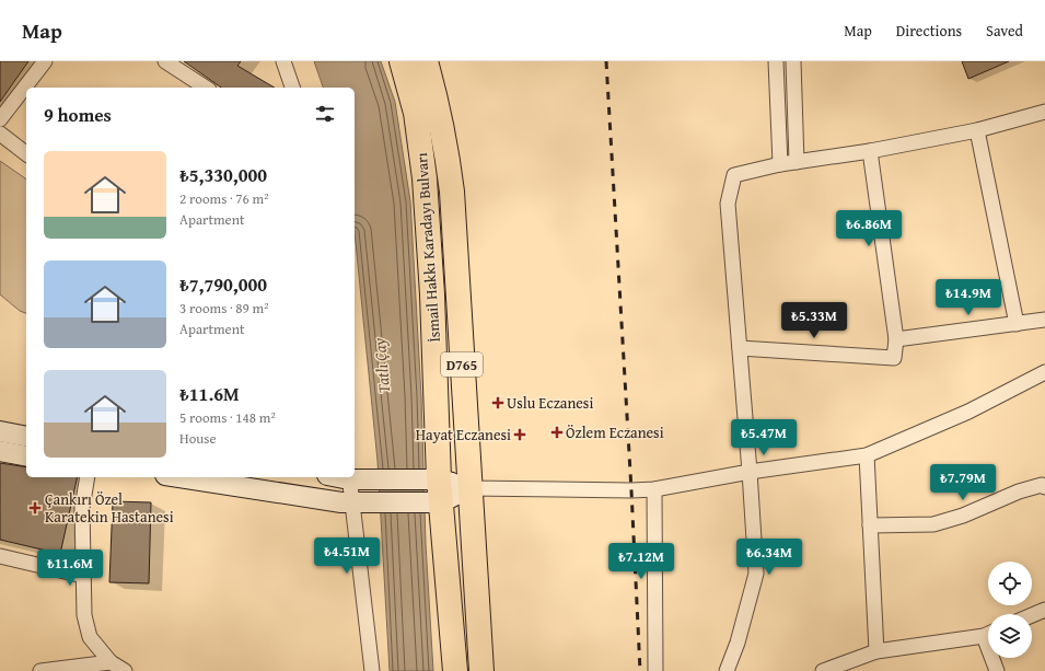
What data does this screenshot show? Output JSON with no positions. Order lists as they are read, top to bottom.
{
  "streets": {
    "highway": ["İsmail Hakkı Karadayı Bulvarı", "D765"]
  },
  "water": ["Tatlı Çay"],
  "places": {
    "health": [
      "Uslu Eczanesi",
      "Özlem Eczanesi",
      "Hayat Eczanesi",
      "Çankırı Özel Karatekin Hastanesi"
    ]
  },
  "page": {
    "header": "Map",
    "nav": ["Map", "Directions", "Saved"],
    "heading": "9 homes",
    "list": [
      {
        "name": "₺5,330,000",
        "note": "2 rooms · 76 m² · Apartment"
      },
      {
        "name": "₺7,790,000",
        "note": "3 rooms · 89 m² · Apartment"
      },
      {
        "name": "₺11.6M",
        "note": "5 rooms · 148 m² · House"
      }
    ],
    "price": [
      "₺6.86M",
      "₺14.9M",
      "₺5.33M",
      "₺5.47M",
      "₺7.79M",
      "₺4.51M",
      "₺6.34M",
      "₺7.12M",
      "₺11.6M"
    ]
  }
}
